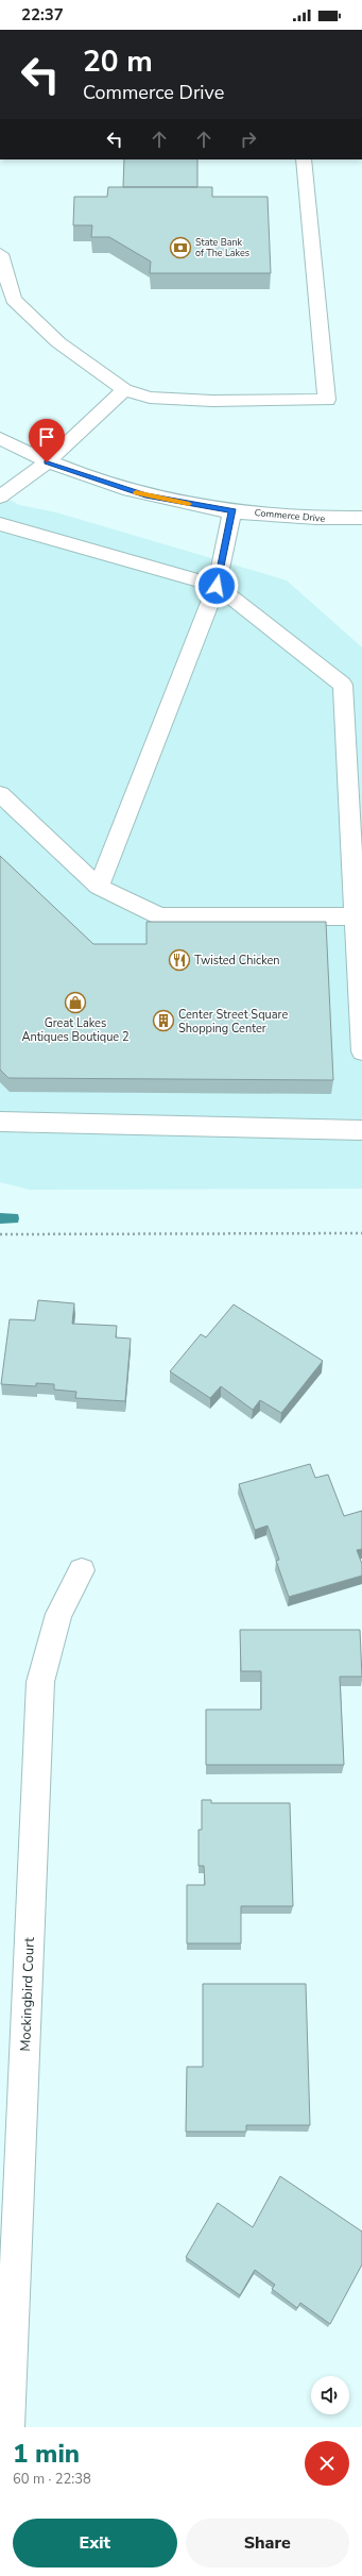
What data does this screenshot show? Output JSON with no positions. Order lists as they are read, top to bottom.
{
  "streets": {
    "street": ["Commerce Drive", "Mockingbird Court"]
  },
  "places": {
    "bank": ["State Bank of The Lakes"],
    "restaurant": ["Twisted Chicken"],
    "shop": ["Great Lakes Antiques Boutique 2"],
    "building": ["Center Street Square Shopping Center"]
  },
  "page": {
    "status": "22:37",
    "turn": ["20 m", "Commerce Drive"],
    "heading": ["1 min", "60 m · 22:38"],
    "buttons": ["Exit", "Share"]
  }
}
